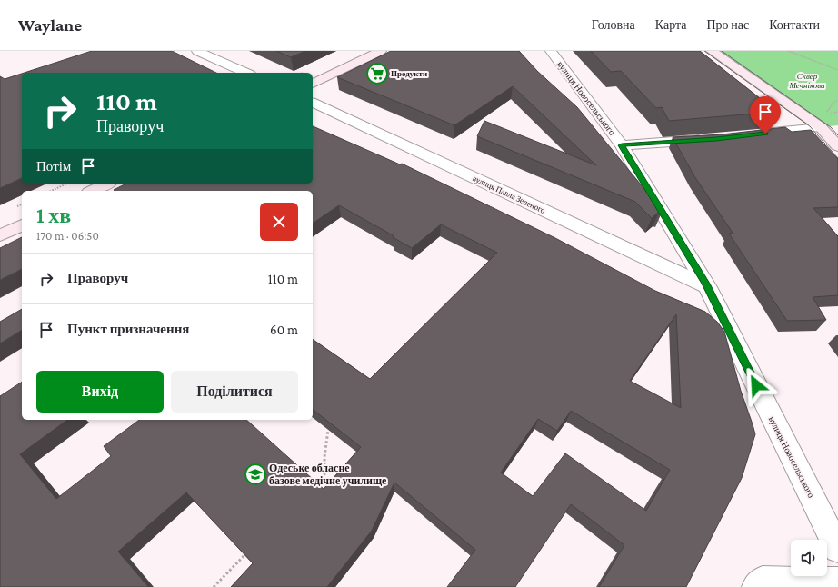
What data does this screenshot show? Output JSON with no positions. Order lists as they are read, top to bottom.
{
  "streets": {
    "street": ["вулиця Новосельського", "вулиця Павла Зеленого"]
  },
  "crossings": [
    ["вулиця Новосельського", "вулиця Павла Зеленого"]
  ],
  "parks": ["Сквер Мечнікова"],
  "places": {
    "supermarket": ["Продукти"],
    "school or university": ["Одеське обласне базове медічне училище"]
  },
  "page": {
    "header": "Waylane",
    "nav": [
      "Головна",
      "Карта",
      "Про нас",
      "Контакти"
    ],
    "turn": ["110 m", "Праворуч"],
    "then": "Потім",
    "heading": ["1 хв", "170 m · 06:50"],
    "list": [
      {
        "name": "Праворуч",
        "value": "110 m"
      },
      {
        "name": "Пункт призначення",
        "value": "60 m"
      }
    ],
    "buttons": ["Вихід", "Поділитися"]
  }
}
